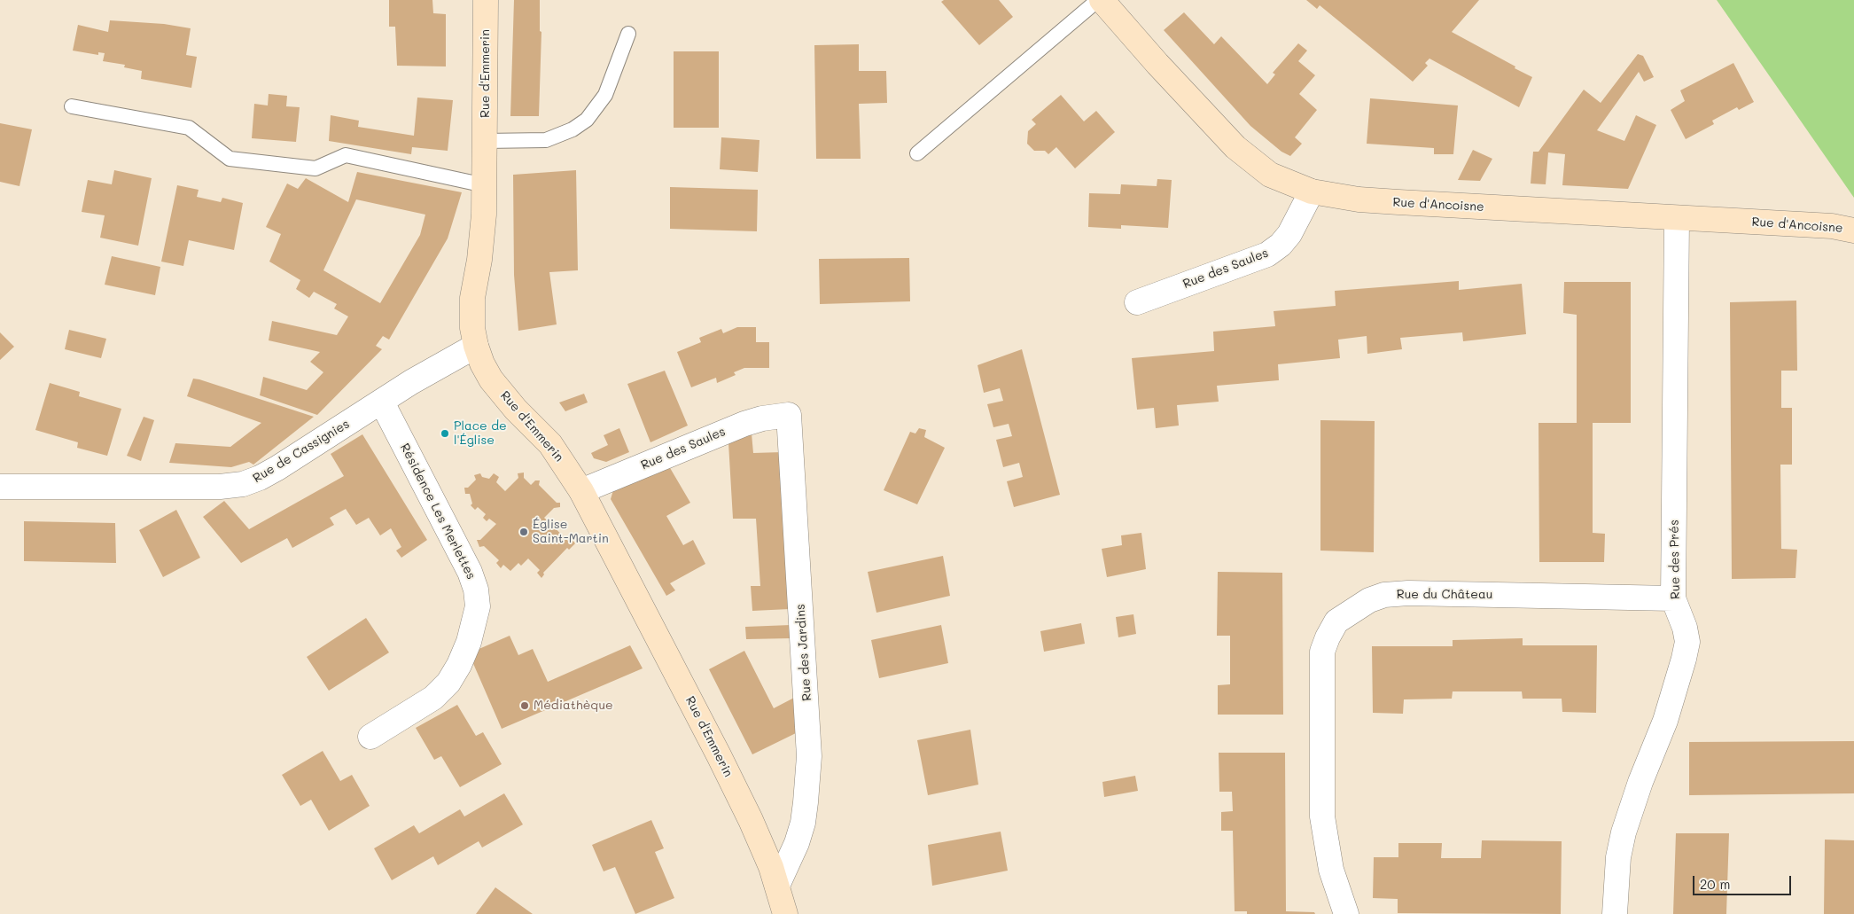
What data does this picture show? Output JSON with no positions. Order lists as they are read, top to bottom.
{
  "streets": {
    "main road": ["Rue d'Emmerin", "Rue d'Ancoisne"],
    "street": [
      "Rue des Saules",
      "Rue de Cassignies",
      "Résidence Les Merlettes",
      "Rue des Prés",
      "Rue du Château",
      "Rue des Jardins"
    ]
  },
  "crossings": [
    ["Rue d'Emmerin", "Rue des Saules"],
    ["Rue d'Emmerin", "Rue de Cassignies"],
    ["Rue d'Emmerin", "Rue des Jardins"],
    ["Rue d'Ancoisne", "Rue des Saules"],
    ["Rue d'Ancoisne", "Rue des Prés"],
    ["Rue des Saules", "Rue des Jardins"],
    ["Rue de Cassignies", "Résidence Les Merlettes"],
    ["Rue des Prés", "Rue du Château"]
  ],
  "places": ["Place de l'Église", "Église Saint-Martin", "Médiathèque"],
  "scale_bar": "20 m"
}
